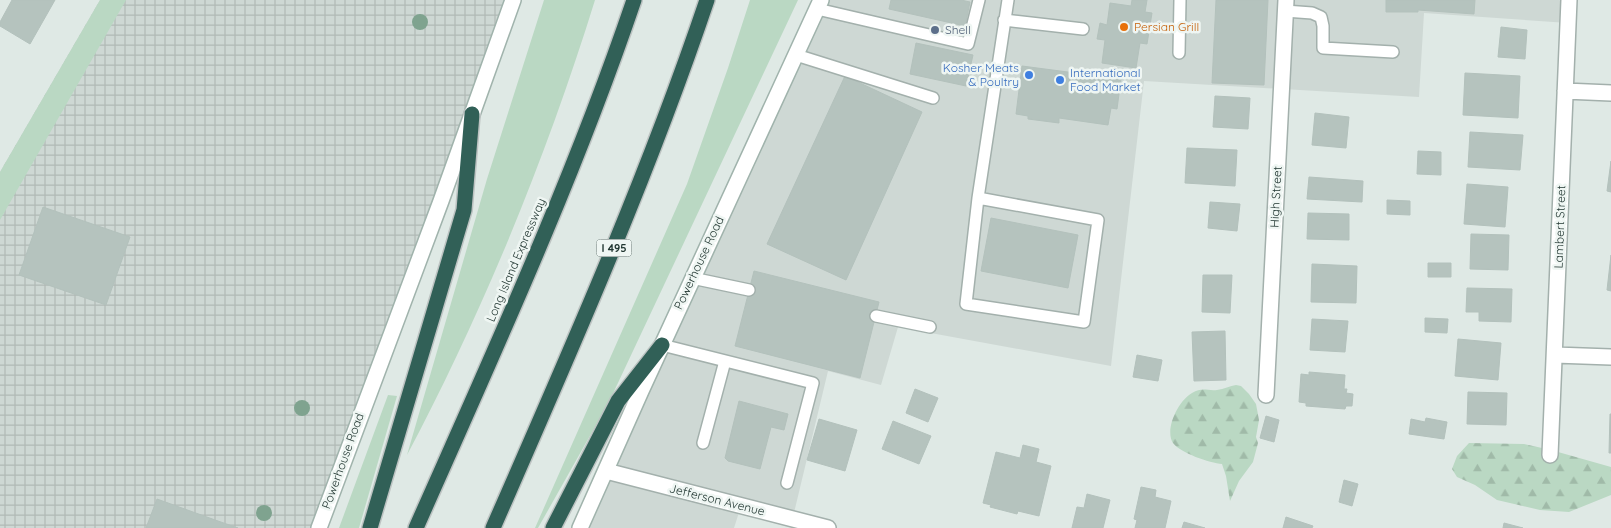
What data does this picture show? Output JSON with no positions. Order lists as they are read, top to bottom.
{
  "streets": {
    "highway": ["I 495", "Long Island Expressway"],
    "street": [
      "High Street",
      "Lambert Street",
      "Powerhouse Road",
      "Jefferson Avenue"
    ]
  },
  "crossings": [
    ["Powerhouse Road", "Jefferson Avenue"]
  ],
  "places": [
    "Persian Grill",
    "Shell",
    "Kosher Meats & Poultry",
    "International Food Market"
  ]
}
